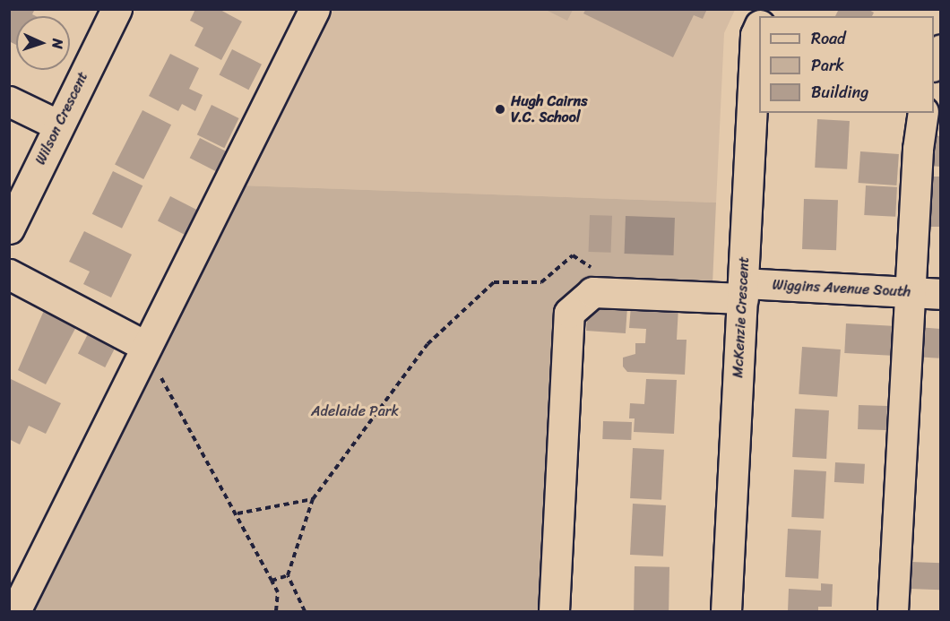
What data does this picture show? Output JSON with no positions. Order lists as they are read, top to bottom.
{
  "streets": {
    "street": ["Wilson Crescent", "Wiggins Avenue South", "McKenzie Crescent"]
  },
  "crossings": [
    ["Wiggins Avenue South", "McKenzie Crescent"]
  ],
  "parks": ["Adelaide Park"],
  "places": ["Hugh Cairns V.C. School"],
  "legend": ["Road", "Park", "Building"],
  "north": "right"
}
